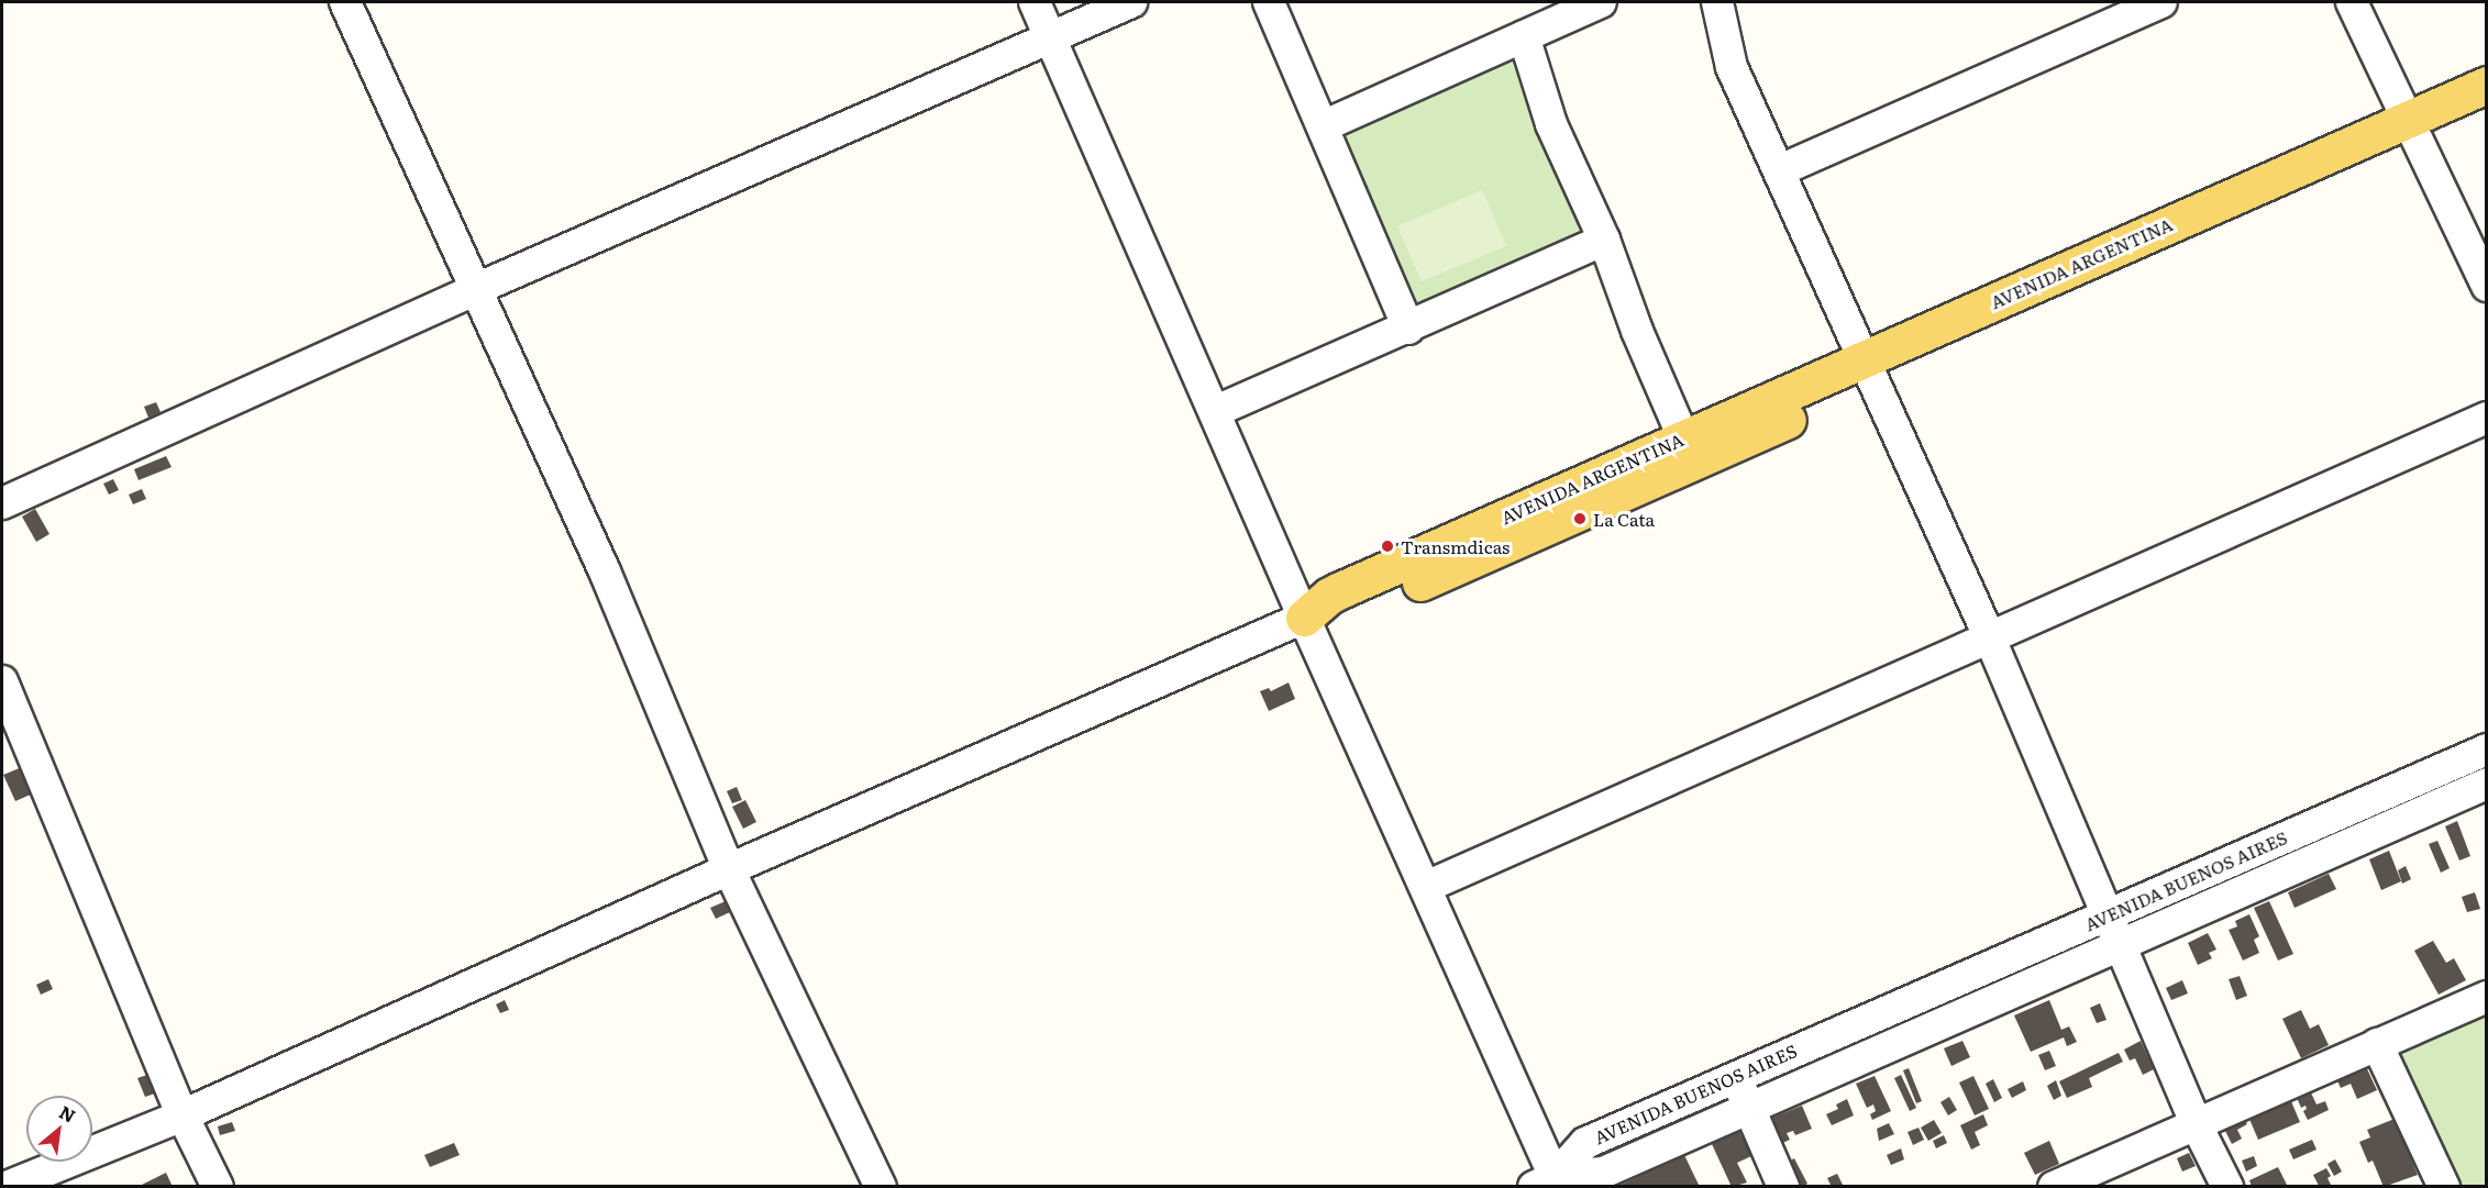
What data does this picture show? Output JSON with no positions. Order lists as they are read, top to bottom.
{
  "streets": {
    "main road": ["AVENIDA ARGENTINA"],
    "street": ["AVENIDA BUENOS AIRES"]
  },
  "places": ["La Cata", "Transmdicas"],
  "north": "top right"
}
